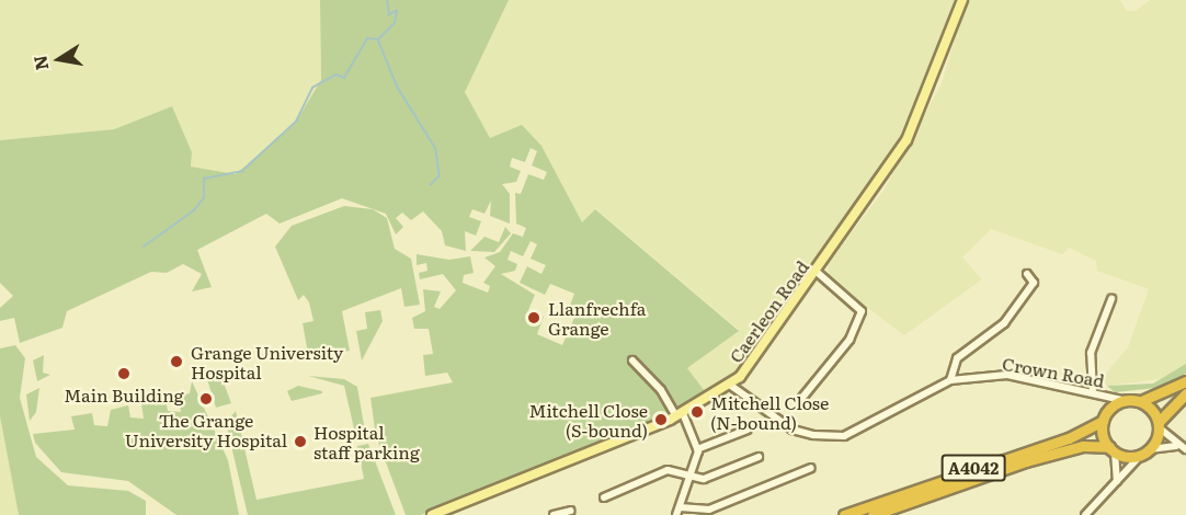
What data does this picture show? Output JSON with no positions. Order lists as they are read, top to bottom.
{
  "streets": {
    "highway": ["A4042"],
    "main road": ["Caerleon Road"],
    "street": ["Crown Road"]
  },
  "crossings": [
    ["Caerleon Road", "Crown Road"],
    ["Crown Road", "A4042"]
  ],
  "places": [
    "Llanfrechfa Grange",
    "Grange University Hospital",
    "Main Building",
    "The Grange University Hospital",
    "Mitchell Close (N-bound)",
    "Mitchell Close (S-bound)",
    "Hospital staff parking"
  ],
  "north": "left"
}
